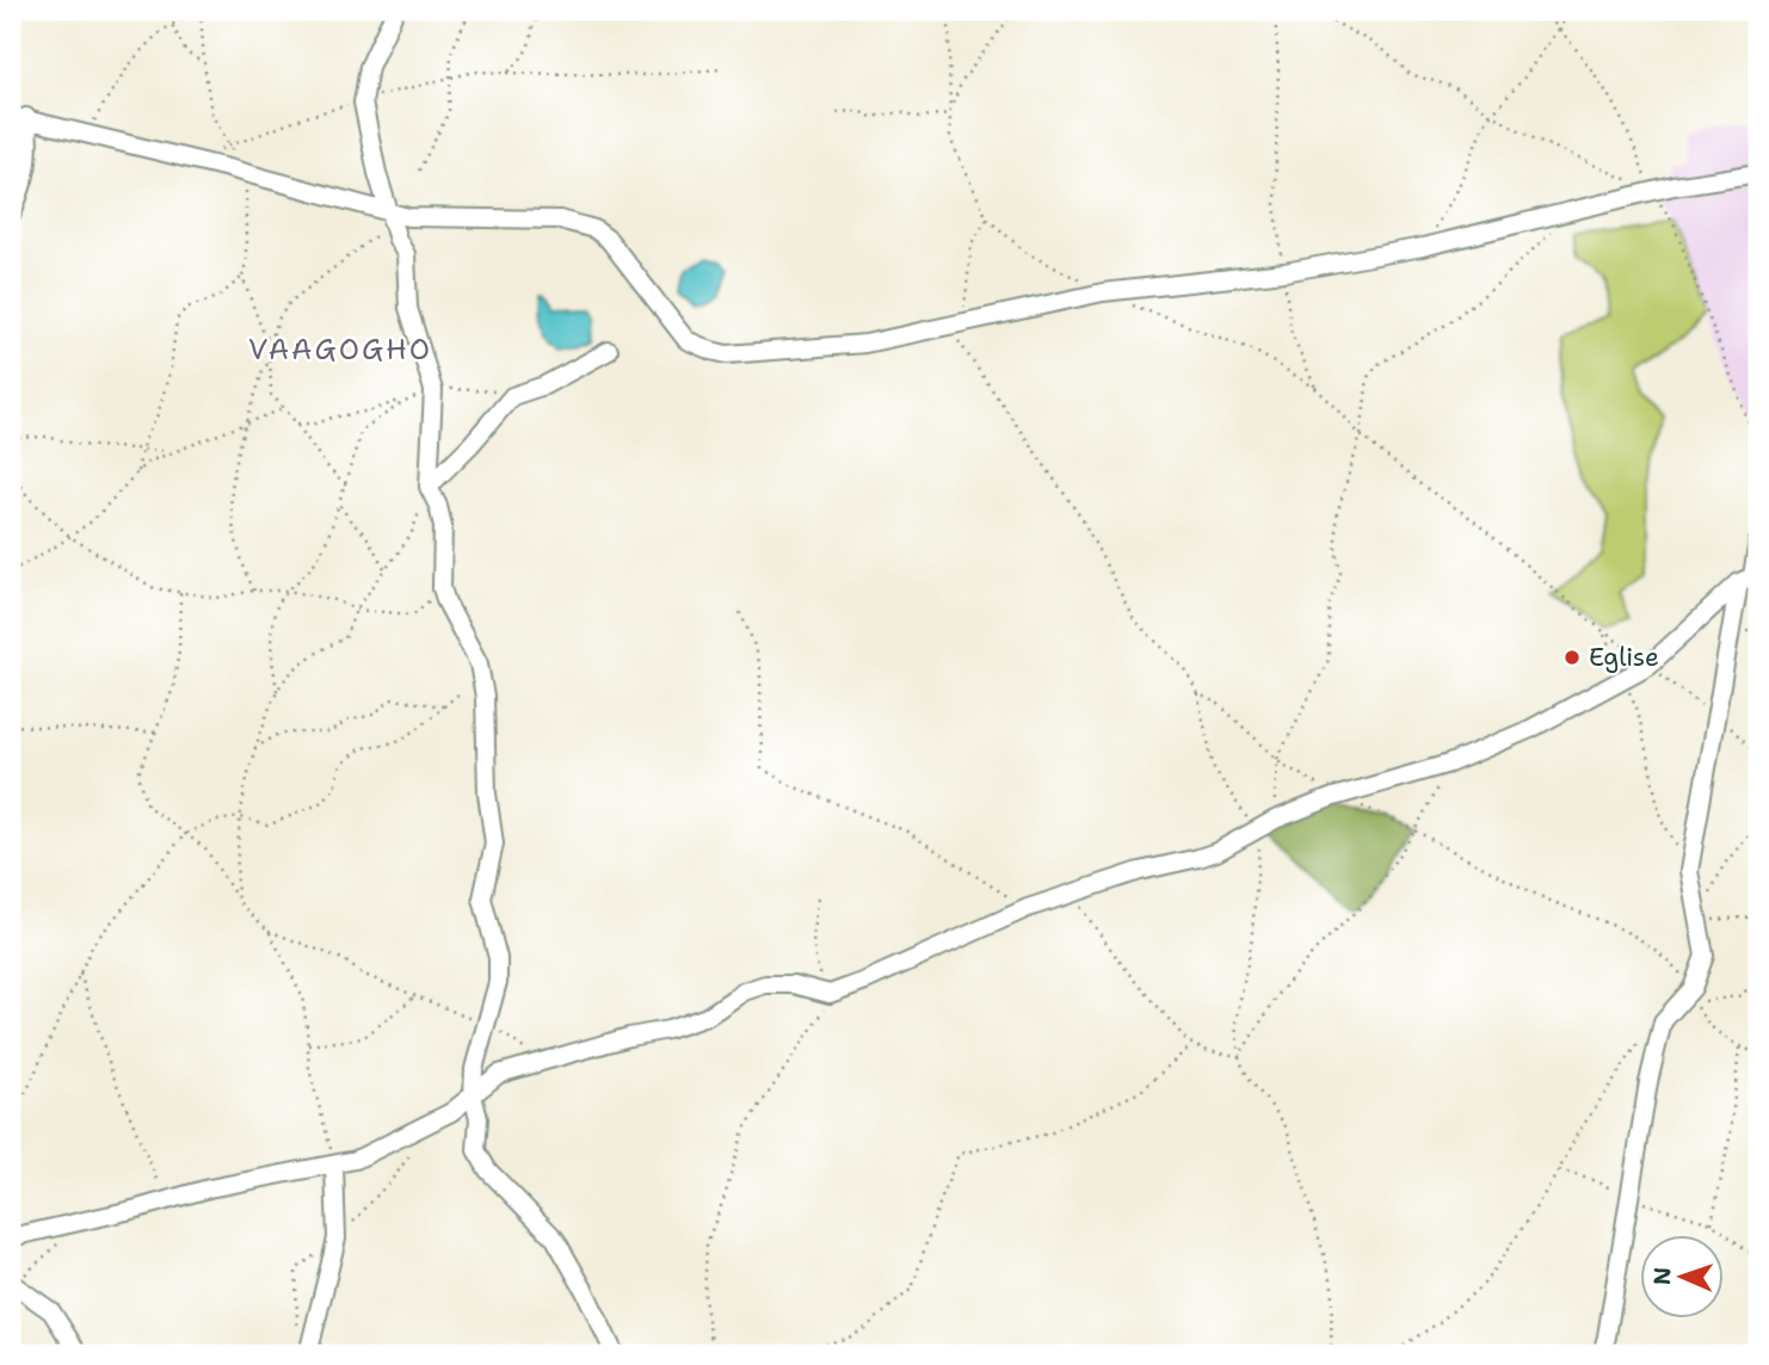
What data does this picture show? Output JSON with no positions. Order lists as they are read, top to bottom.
{
  "districts": ["VAAGOGHO"],
  "places": ["Eglise"],
  "north": "left"
}
